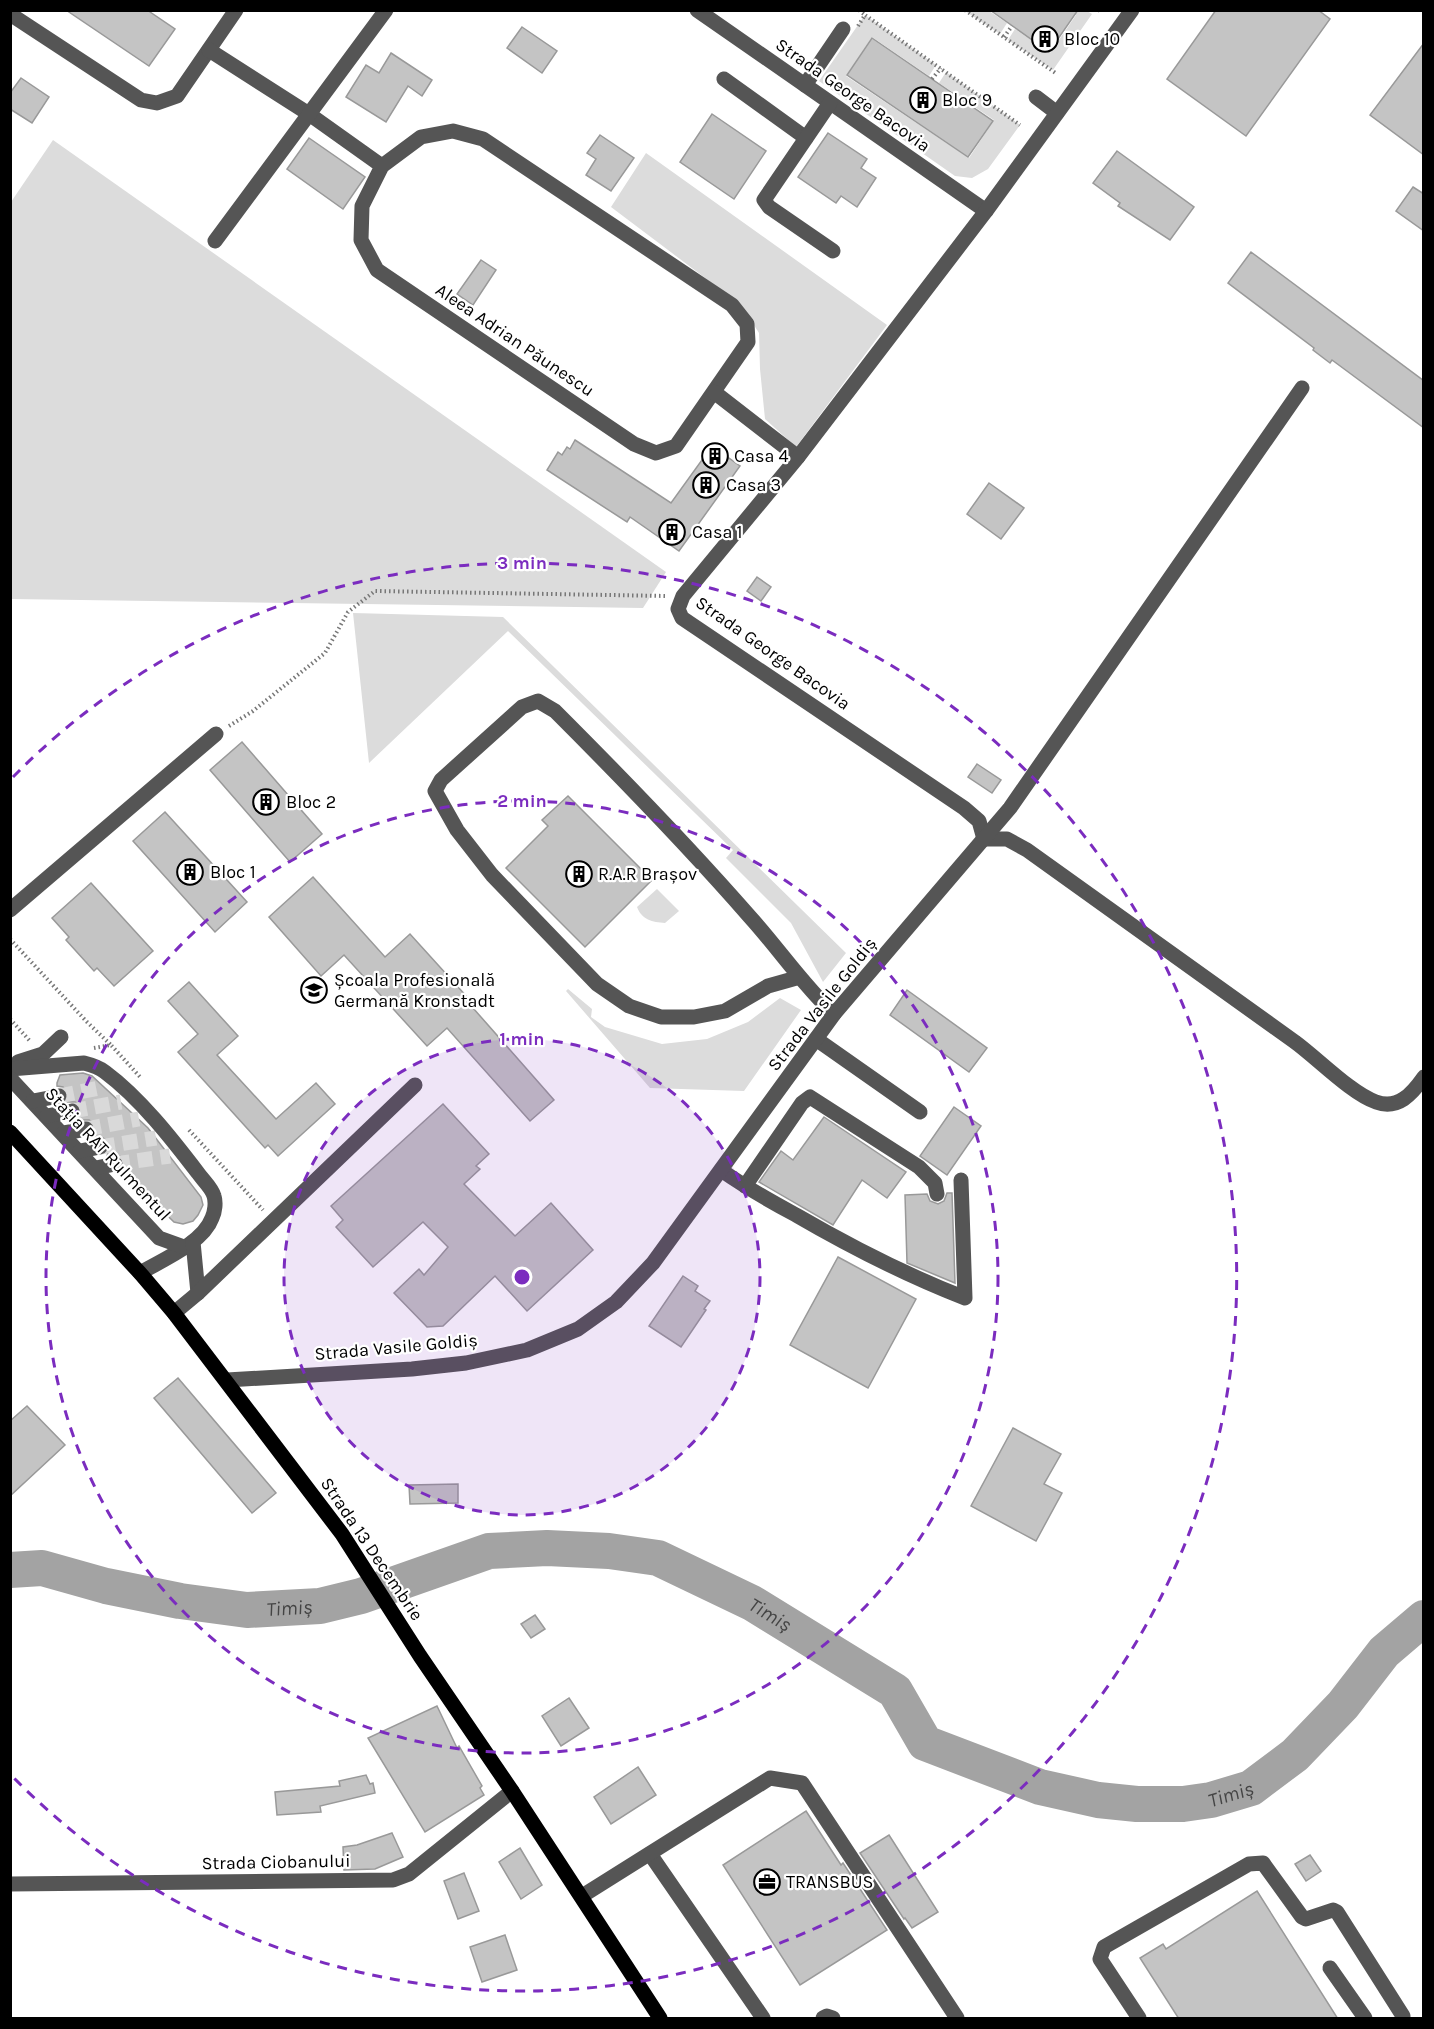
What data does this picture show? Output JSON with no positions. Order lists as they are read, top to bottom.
{
  "streets": {
    "main road": ["Strada 13 Decembrie"],
    "street": [
      "Strada George Bacovia",
      "Aleea Adrian Păunescu",
      "Strada Vasile Goldiș",
      "Stația RAT Rulmentul",
      "Strada Ciobanului"
    ]
  },
  "crossings": [
    ["Strada George Bacovia", "Strada Vasile Goldiș"],
    ["Strada Vasile Goldiș", "Strada 13 Decembrie"],
    ["Stația RAT Rulmentul", "Strada 13 Decembrie"],
    ["Strada 13 Decembrie", "Strada Ciobanului"]
  ],
  "water": ["Timiș"],
  "places": {
    "building": [
      "Bloc 10",
      "Bloc 9",
      "Casa 4",
      "Casa 3",
      "Casa 1",
      "Bloc 2",
      "Bloc 1",
      "R.A.R Brașov"
    ],
    "school or university": ["Școala Profesională Germană Kronstadt"],
    "office": ["TRANSBUS"]
  },
  "rings": ["3 min", "2 min", "1 min"]
}
